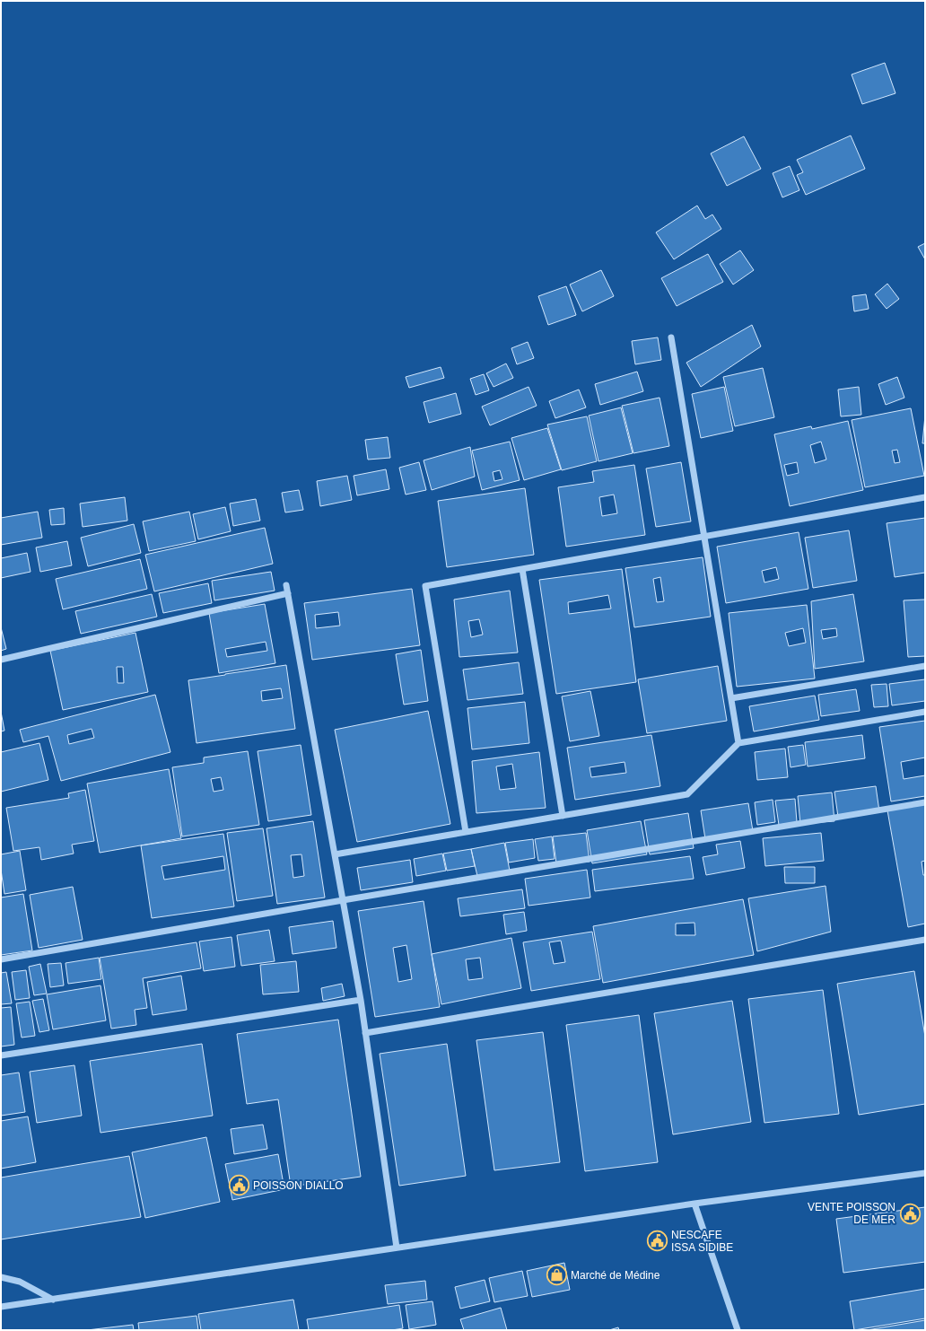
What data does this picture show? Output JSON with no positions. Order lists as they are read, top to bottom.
{
  "places": {
    "public building": ["POISSON DIALLO", "VENTE POISSON DE MER", "NESCAFE ISSA SIDIBE"],
    "shop": ["Marché de Médine"]
  }
}
